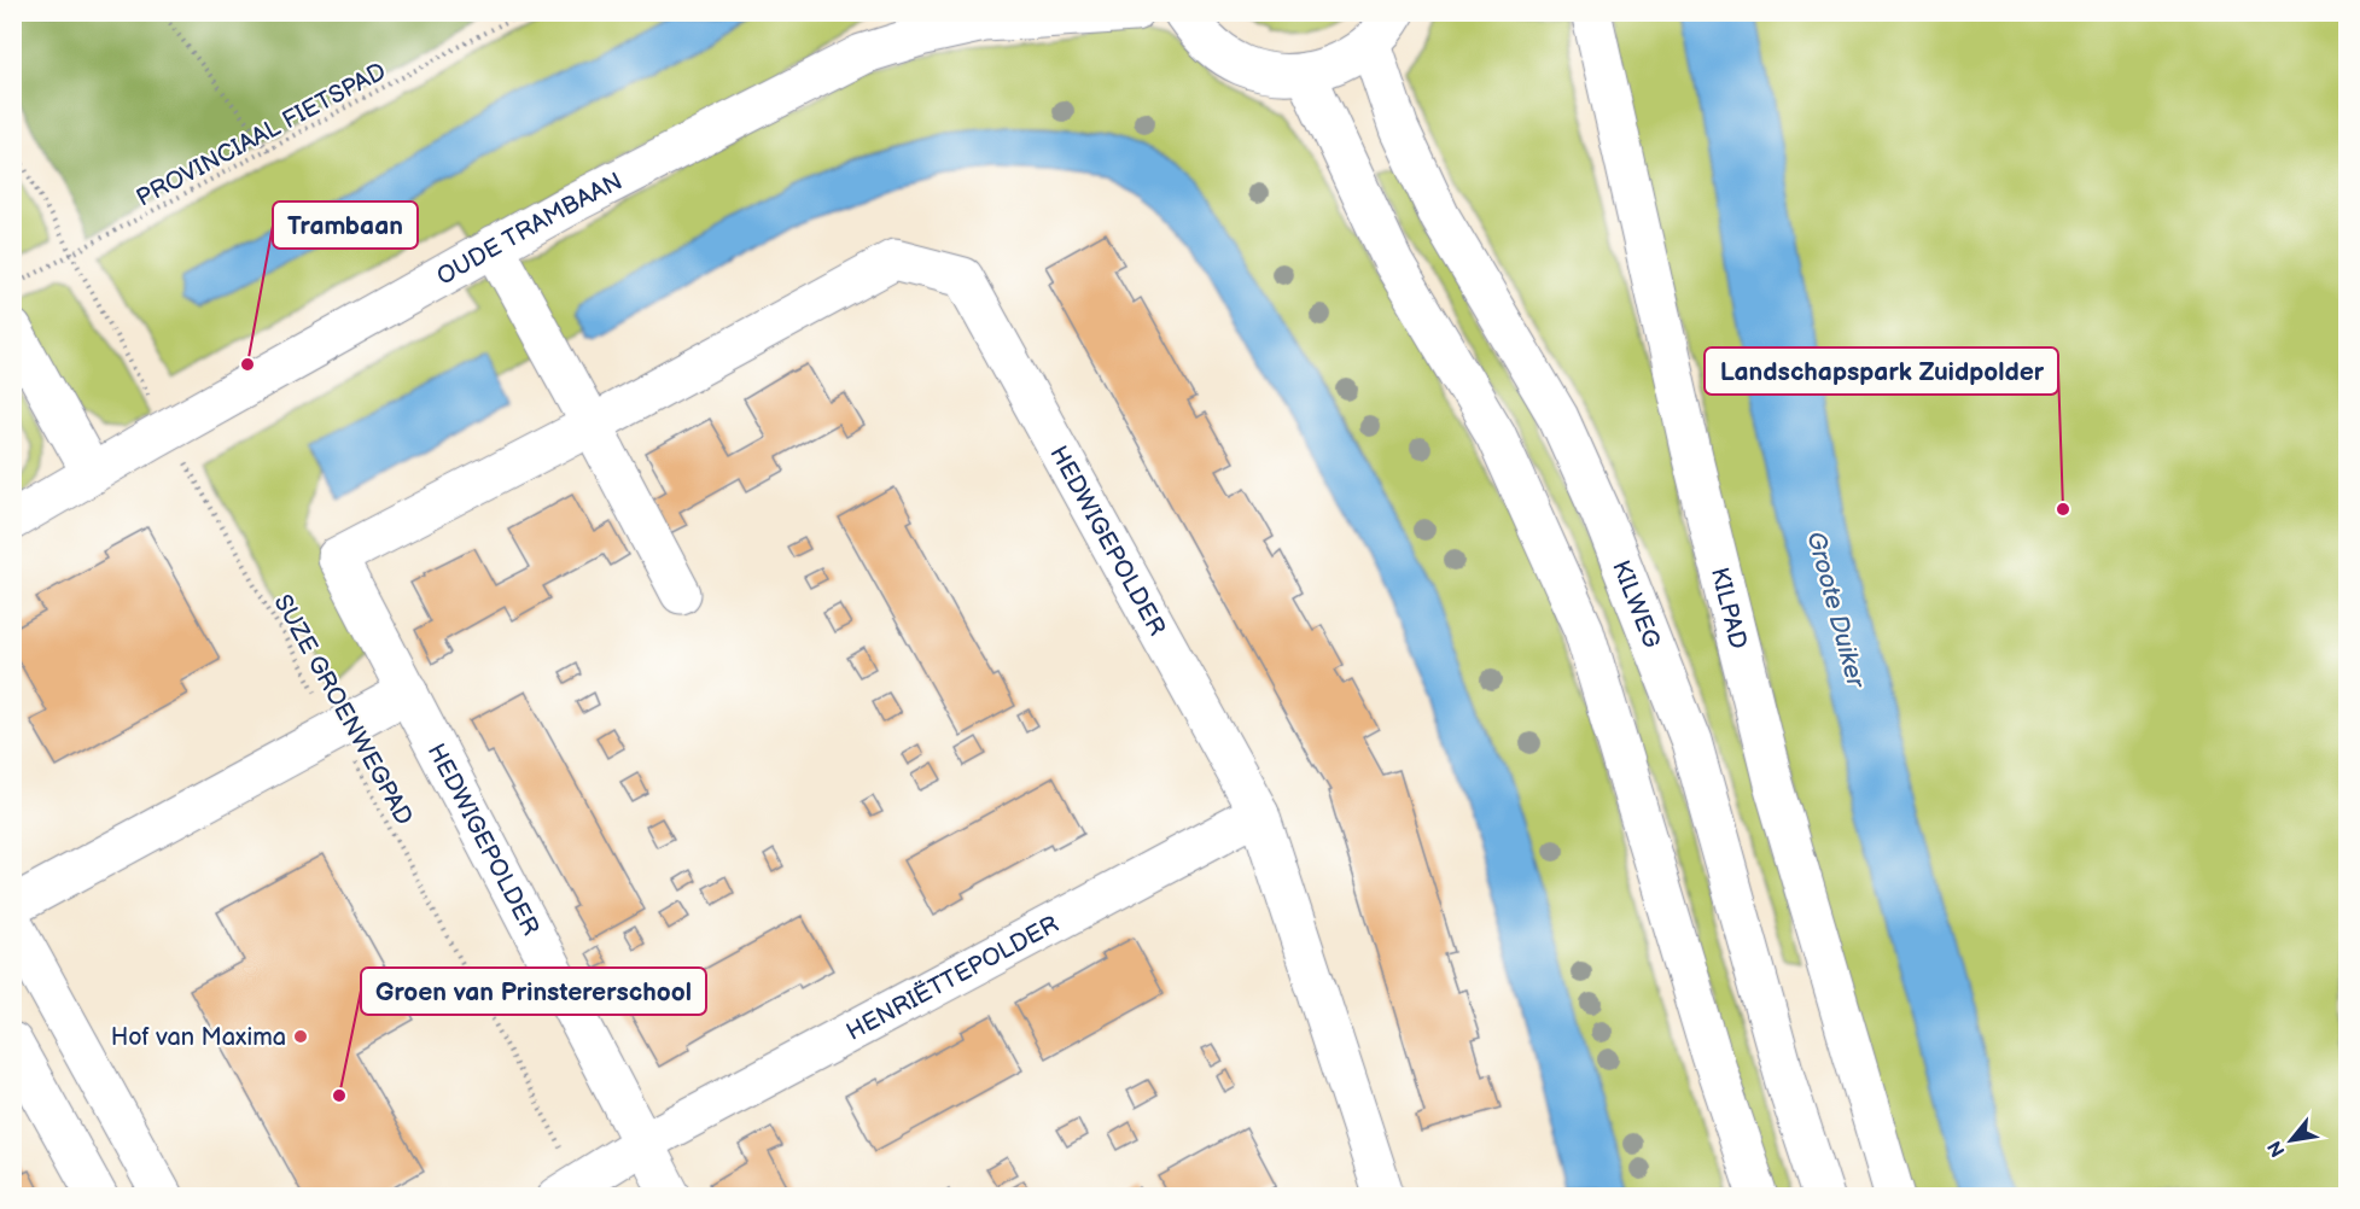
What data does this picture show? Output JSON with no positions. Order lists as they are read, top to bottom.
{
  "streets": {
    "street": [
      "OUDE TRAMBAAN",
      "HEDWIGEPOLDER",
      "KILWEG",
      "KILPAD",
      "HENRIËTTEPOLDER"
    ],
    "path": ["PROVINCIAAL FIETSPAD", "SUZE GROENWEGPAD"]
  },
  "crossings": [
    ["PROVINCIAAL FIETSPAD", "SUZE GROENWEGPAD"],
    ["OUDE TRAMBAAN", "SUZE GROENWEGPAD"],
    ["HEDWIGEPOLDER", "HENRIËTTEPOLDER"],
    ["SUZE GROENWEGPAD", "HENRIËTTEPOLDER"]
  ],
  "water": ["Groote Duiker"],
  "places": [
    "Trambaan",
    "Landschapspark Zuidpolder",
    "Hof van Maxima",
    "Groen van Prinstererschool"
  ],
  "north": "bottom left"
}
